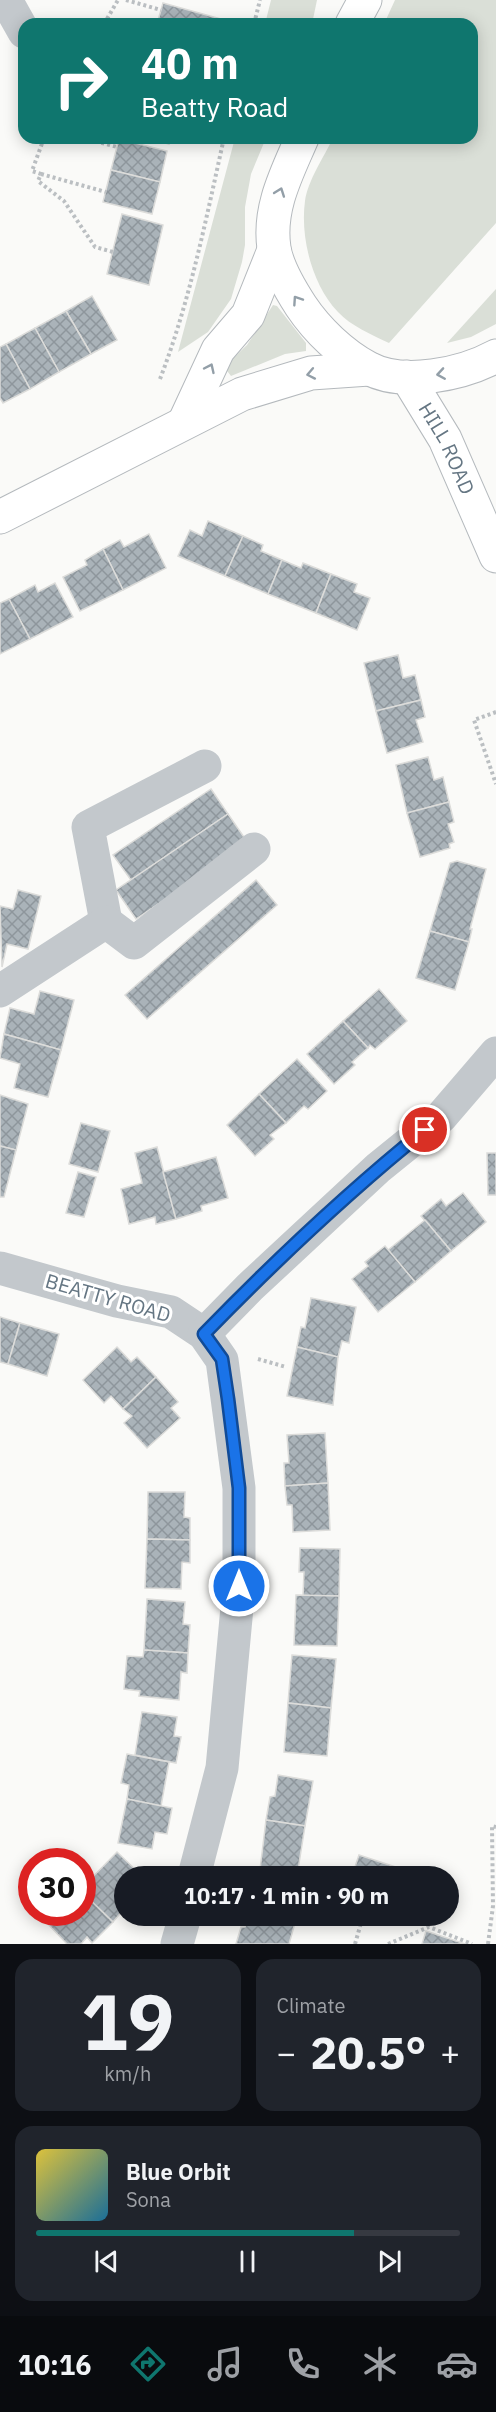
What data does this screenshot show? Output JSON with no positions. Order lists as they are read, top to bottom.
{
  "streets": {
    "main road": ["HILL ROAD"],
    "street": ["BEATTY ROAD"]
  },
  "page": {
    "turn": ["40 m", "Beatty Road"],
    "limit": "30",
    "trip": "10:17 · 1 min · 90 m",
    "tile": [
      ["19", "km/h"],
      "Climate"
    ],
    "heat": ["−", "20.5°", "+"],
    "song": ["Blue Orbit", "Sona"],
    "tabs": "10:16"
  }
}
